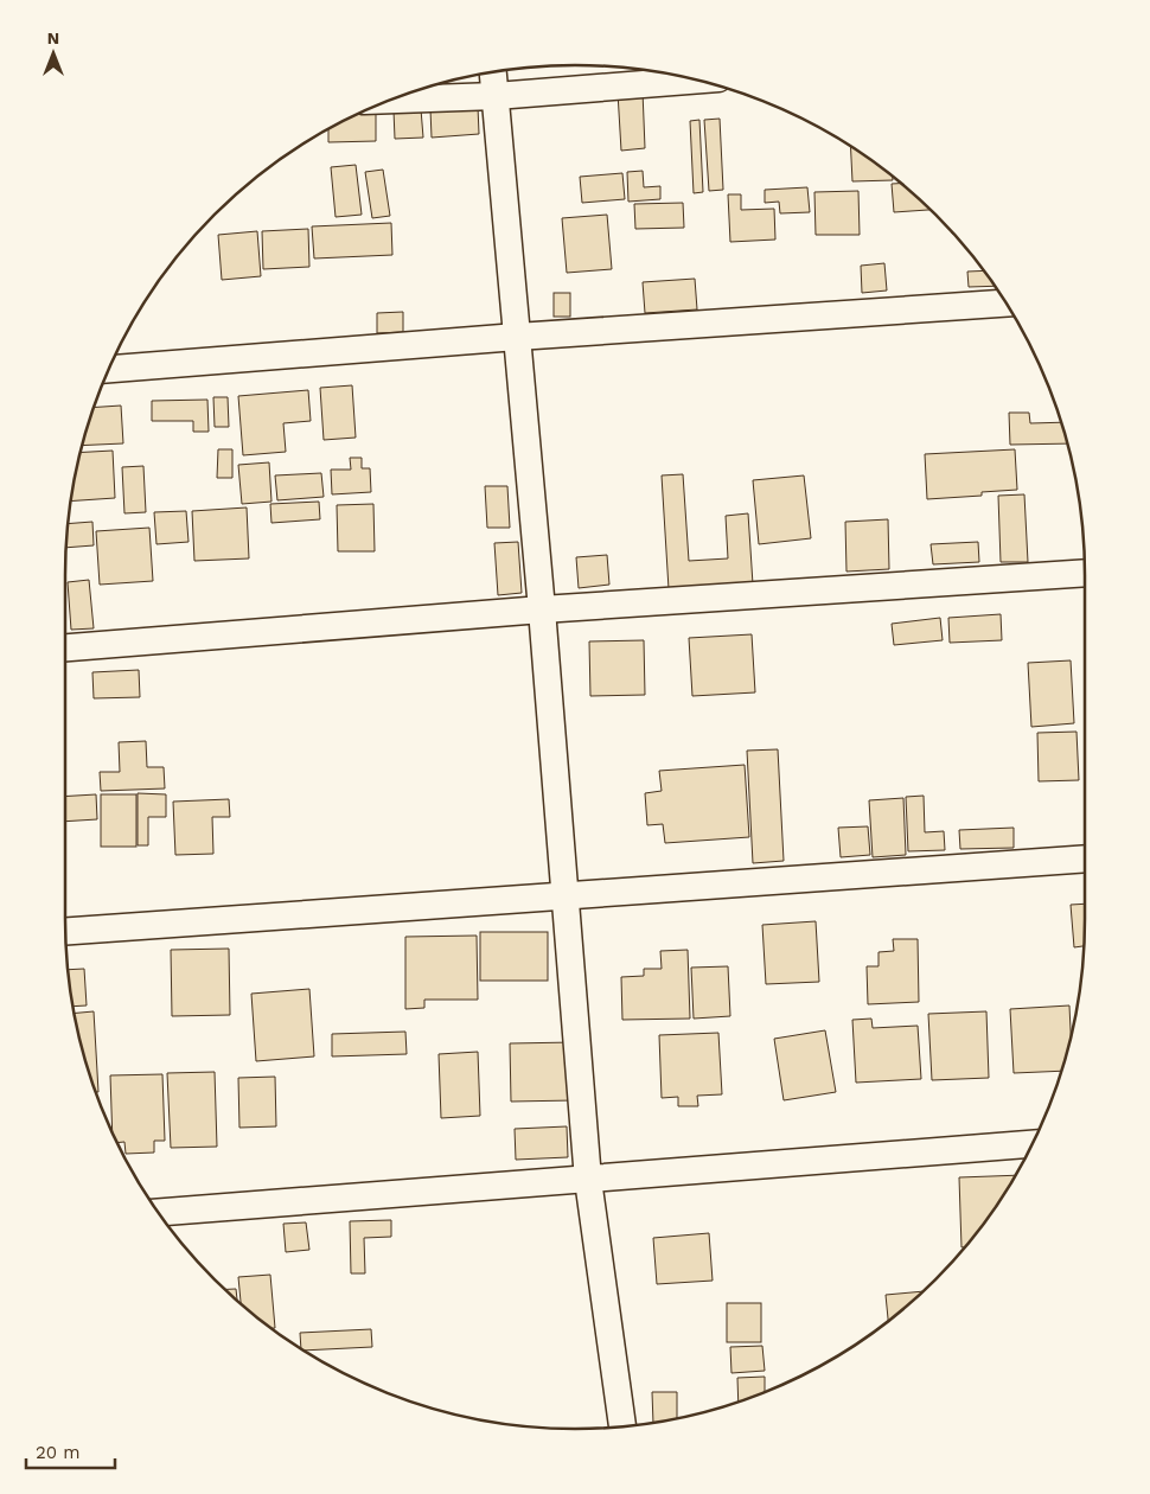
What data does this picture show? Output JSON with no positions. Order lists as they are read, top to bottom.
{
  "scale_bar": "20 m",
  "north": "top"
}
